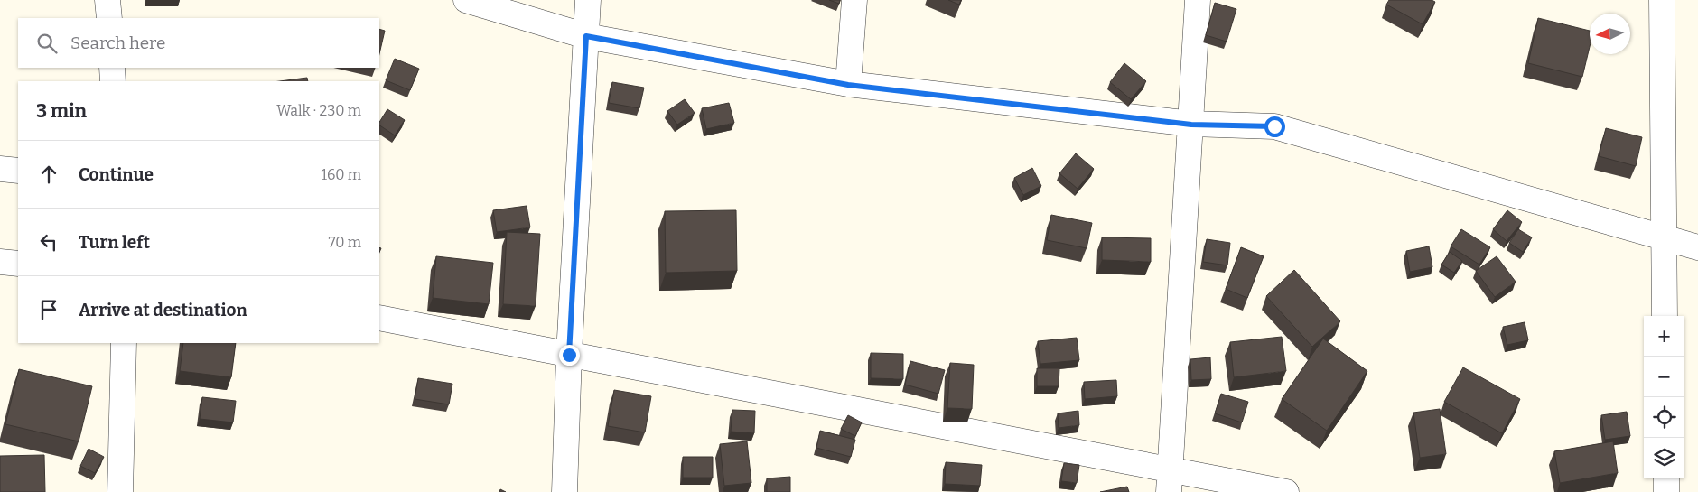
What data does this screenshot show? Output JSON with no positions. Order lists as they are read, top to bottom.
{
  "north": "left",
  "page": {
    "search": "Search here",
    "heading": ["3 min", "Walk · 230 m"],
    "list": [
      ["Continue", "160 m"],
      ["Turn left", "70 m"],
      "Arrive at destination"
    ],
    "map_buttons": ["+", "−"]
  }
}
